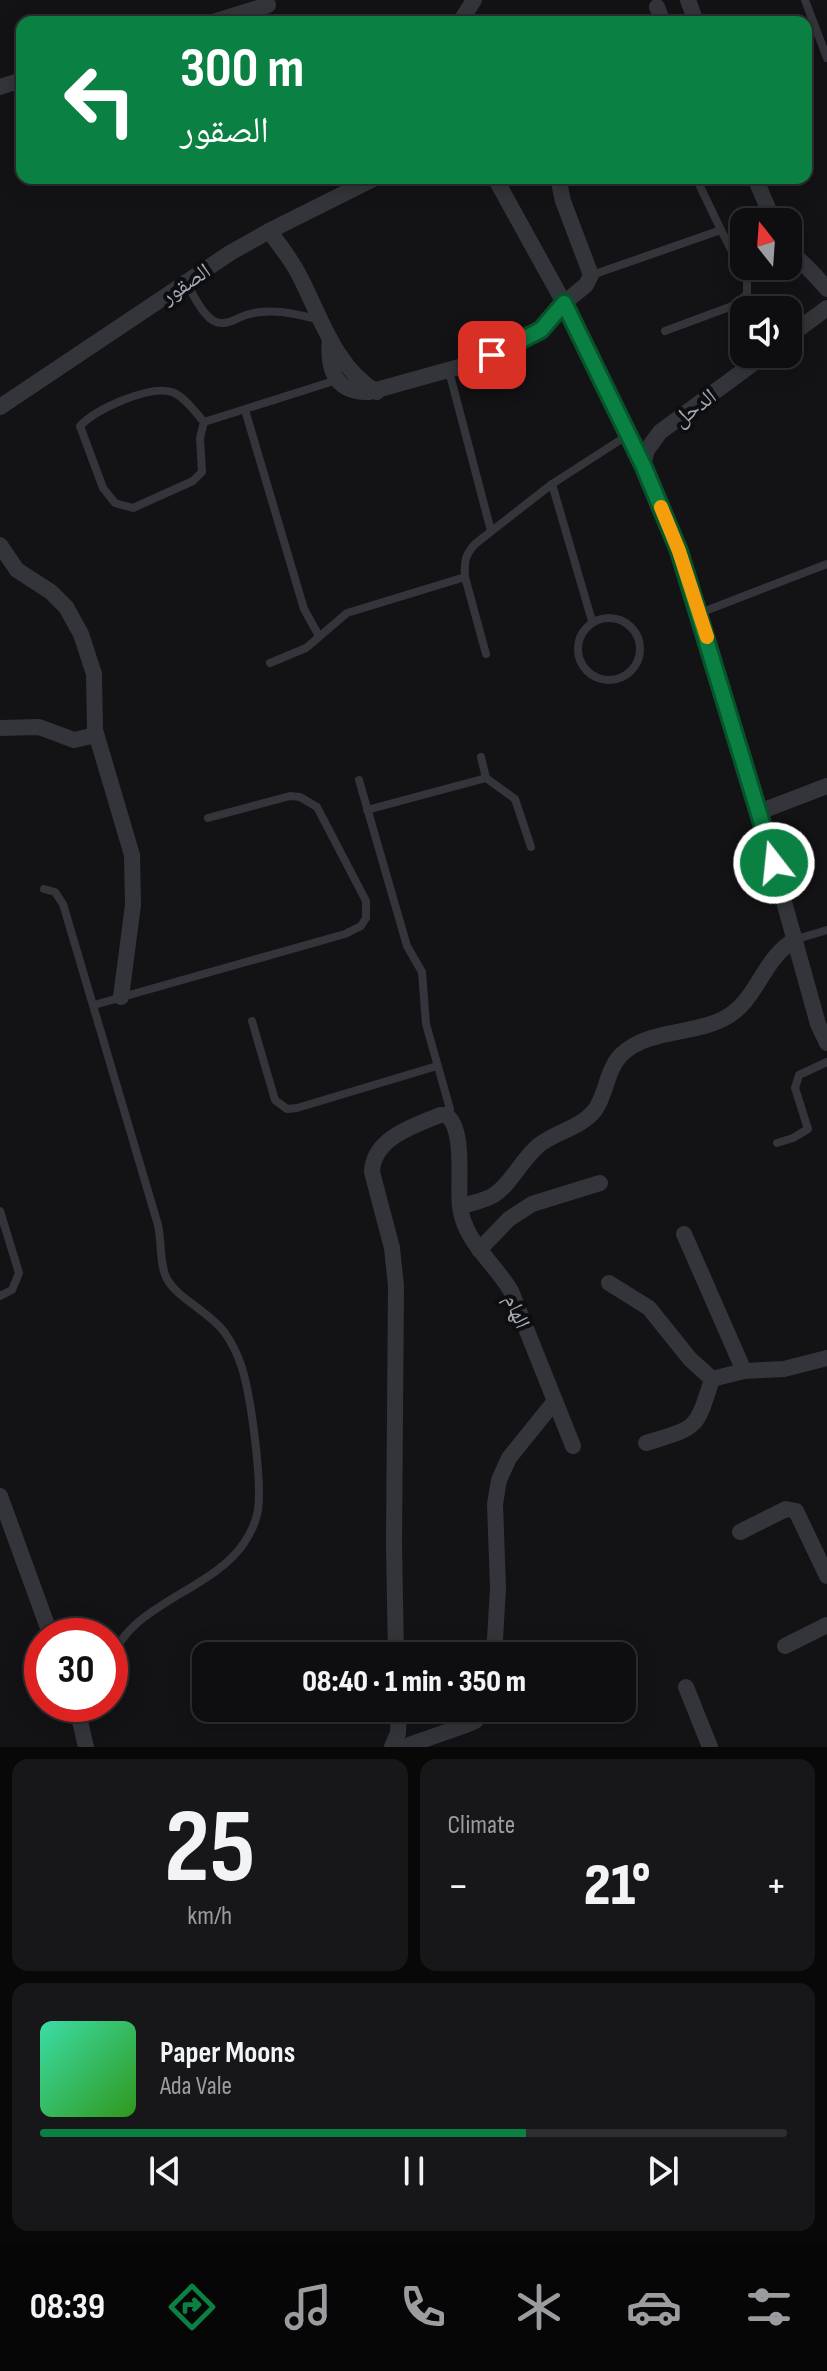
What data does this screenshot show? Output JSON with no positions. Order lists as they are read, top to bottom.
{
  "streets": {
    "street": ["الصقور", "الدحل", "الهام"]
  },
  "north": "top",
  "page": {
    "turn": ["300 m", "الصقور"],
    "limit": "30",
    "trip": "08:40 · 1 min · 350 m",
    "tile": [
      ["25", "km/h"],
      "Climate"
    ],
    "heat": ["−", "21°", "+"],
    "song": ["Paper Moons", "Ada Vale"],
    "tabs": "08:39"
  }
}
